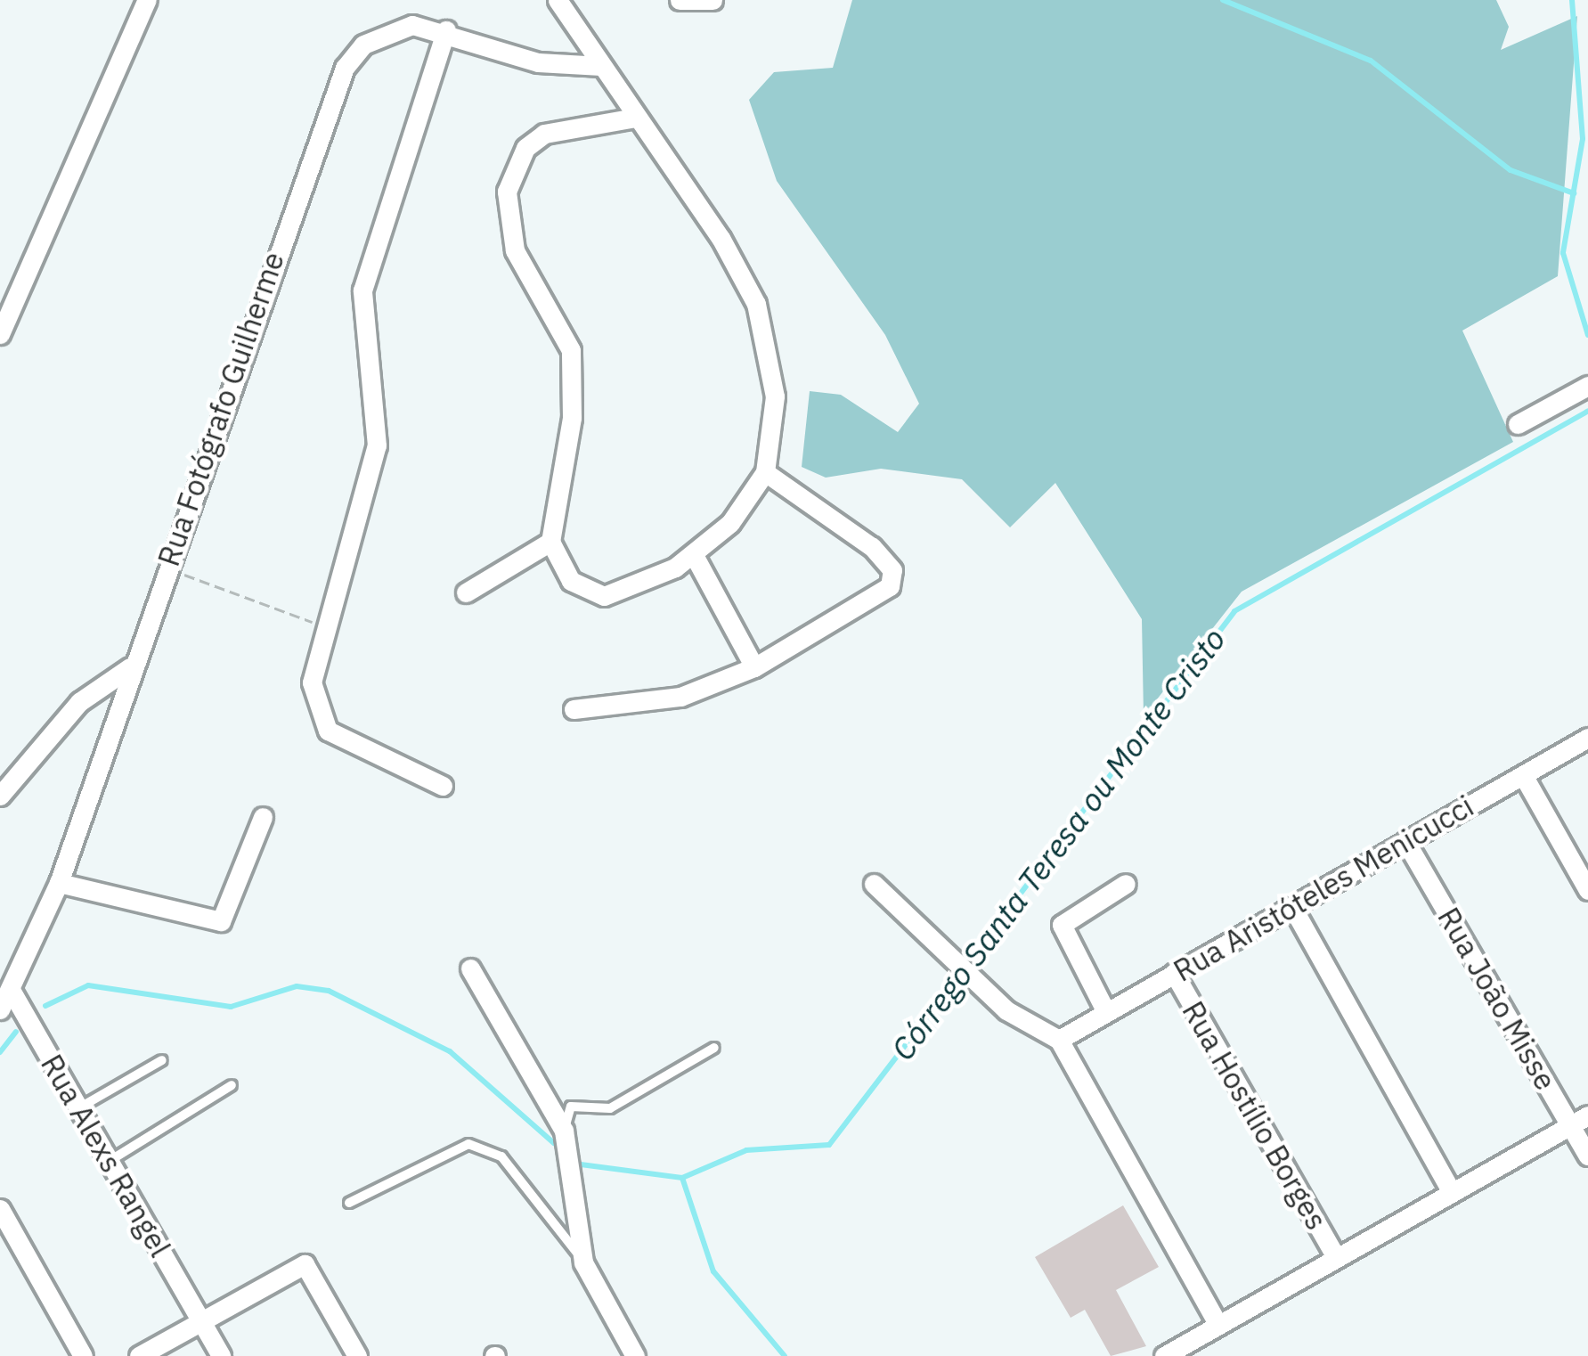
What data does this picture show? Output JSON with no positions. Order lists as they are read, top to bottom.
{
  "streets": {
    "street": [
      "Rua Fotógrafo Guilherme",
      "Rua Aristóteles Menicucci",
      "Rua João Misse",
      "Rua Hostílio Borges",
      "Rua Alexs Rangel"
    ]
  },
  "crossings": [
    ["Rua Fotógrafo Guilherme", "Rua Alexs Rangel"],
    ["Rua Aristóteles Menicucci", "Rua João Misse"],
    ["Rua Aristóteles Menicucci", "Rua Hostílio Borges"]
  ],
  "water": ["Córrego Santa Teresa ou Monte Cristo"]
}
